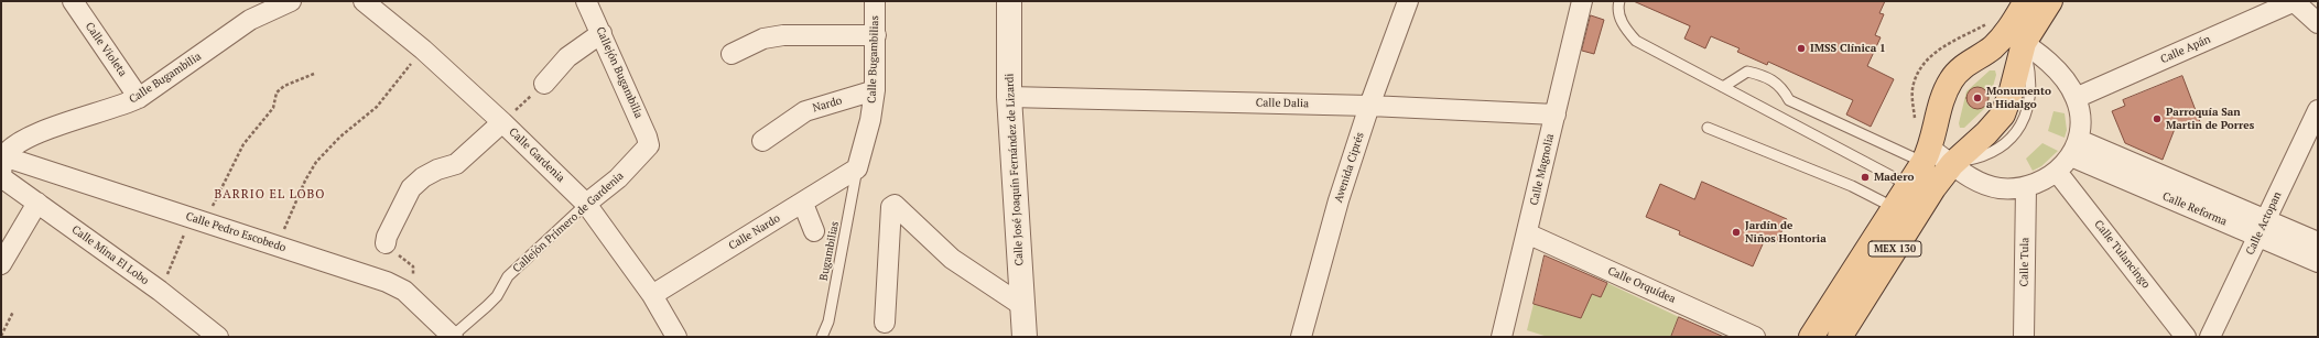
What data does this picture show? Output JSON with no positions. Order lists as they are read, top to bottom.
{
  "streets": {
    "main road": ["MEX 130"],
    "street": [
      "Calle Violeta",
      "Calle Apán",
      "Calle Bugambilias",
      "Callejón Bugambilia",
      "Calle Bugambilia",
      "Calle Dalia",
      "Nardo",
      "Calle Gardenia",
      "Avenida Ciprés",
      "Calle José Joaquín Fernández de Lizardi",
      "Calle Magnolia",
      "Calle Reforma",
      "Callejón Primero de Gardenia",
      "Calle Actopan",
      "Calle Pedro Escobedo",
      "Calle Nardo",
      "Calle Tulancingo",
      "Calle Mina El Lobo",
      "Calle Tula",
      "Calle Orquídea"
    ],
    "lane": ["Bugambilias"]
  },
  "crossings": [
    ["Calle Violeta", "Calle Bugambilia"],
    ["Calle Bugambilias", "Nardo"],
    ["Calle Bugambilias", "Calle Nardo"],
    ["Calle Bugambilias", "Bugambilias"],
    ["Callejón Bugambilia", "Callejón Primero de Gardenia"],
    ["Calle Bugambilia", "Calle Pedro Escobedo"],
    ["Calle Bugambilia", "Calle Mina El Lobo"],
    ["Calle Dalia", "Avenida Ciprés"],
    ["Calle Dalia", "Calle José Joaquín Fernández de Lizardi"],
    ["Calle Dalia", "Calle Magnolia"],
    ["Calle Gardenia", "Callejón Primero de Gardenia"],
    ["Calle Gardenia", "Calle Nardo"],
    ["Calle Magnolia", "Calle Orquídea"],
    ["Calle Reforma", "Calle Actopan"],
    ["Callejón Primero de Gardenia", "Calle Pedro Escobedo"],
    ["Calle Pedro Escobedo", "Calle Mina El Lobo"],
    ["Calle Nardo", "Bugambilias"]
  ],
  "districts": ["BARRIO EL LOBO"],
  "places": [
    "IMSS Clínica 1",
    "Monumento a Hidalgo",
    "Parroquía San Martin de Porres",
    "Madero",
    "Jardín de Niños Hontoria"
  ]
}
